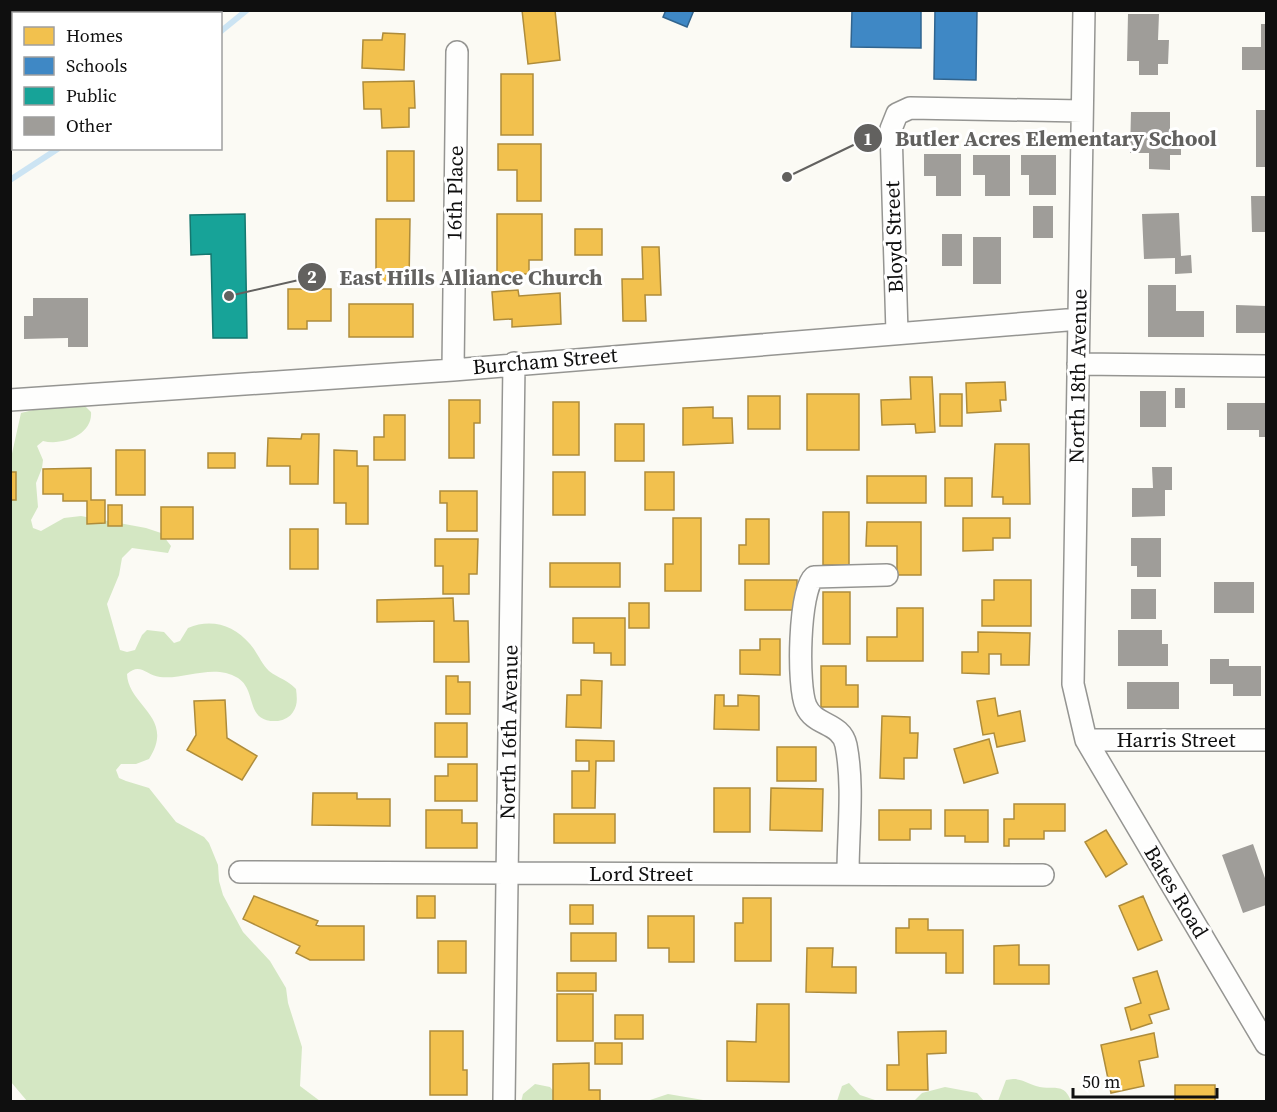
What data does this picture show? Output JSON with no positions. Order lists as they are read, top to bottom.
{
  "streets": {
    "street": [
      "16th Place",
      "Bloyd Street",
      "Burcham Street",
      "North 18th Avenue",
      "North 16th Avenue",
      "Harris Street",
      "Lord Street",
      "Bates Road"
    ]
  },
  "crossings": [
    ["16th Place", "Burcham Street"],
    ["Bloyd Street", "Burcham Street"],
    ["Bloyd Street", "North 18th Avenue"],
    ["Burcham Street", "North 18th Avenue"],
    ["Burcham Street", "North 16th Avenue"],
    ["North 18th Avenue", "Harris Street"],
    ["North 18th Avenue", "Bates Road"],
    ["North 16th Avenue", "Lord Street"],
    ["Harris Street", "Bates Road"]
  ],
  "places": ["Butler Acres Elementary School", "East Hills Alliance Church"],
  "legend": [
    "Homes",
    "Schools",
    "Public",
    "Other"
  ],
  "scale_bar": "50 m"
}
